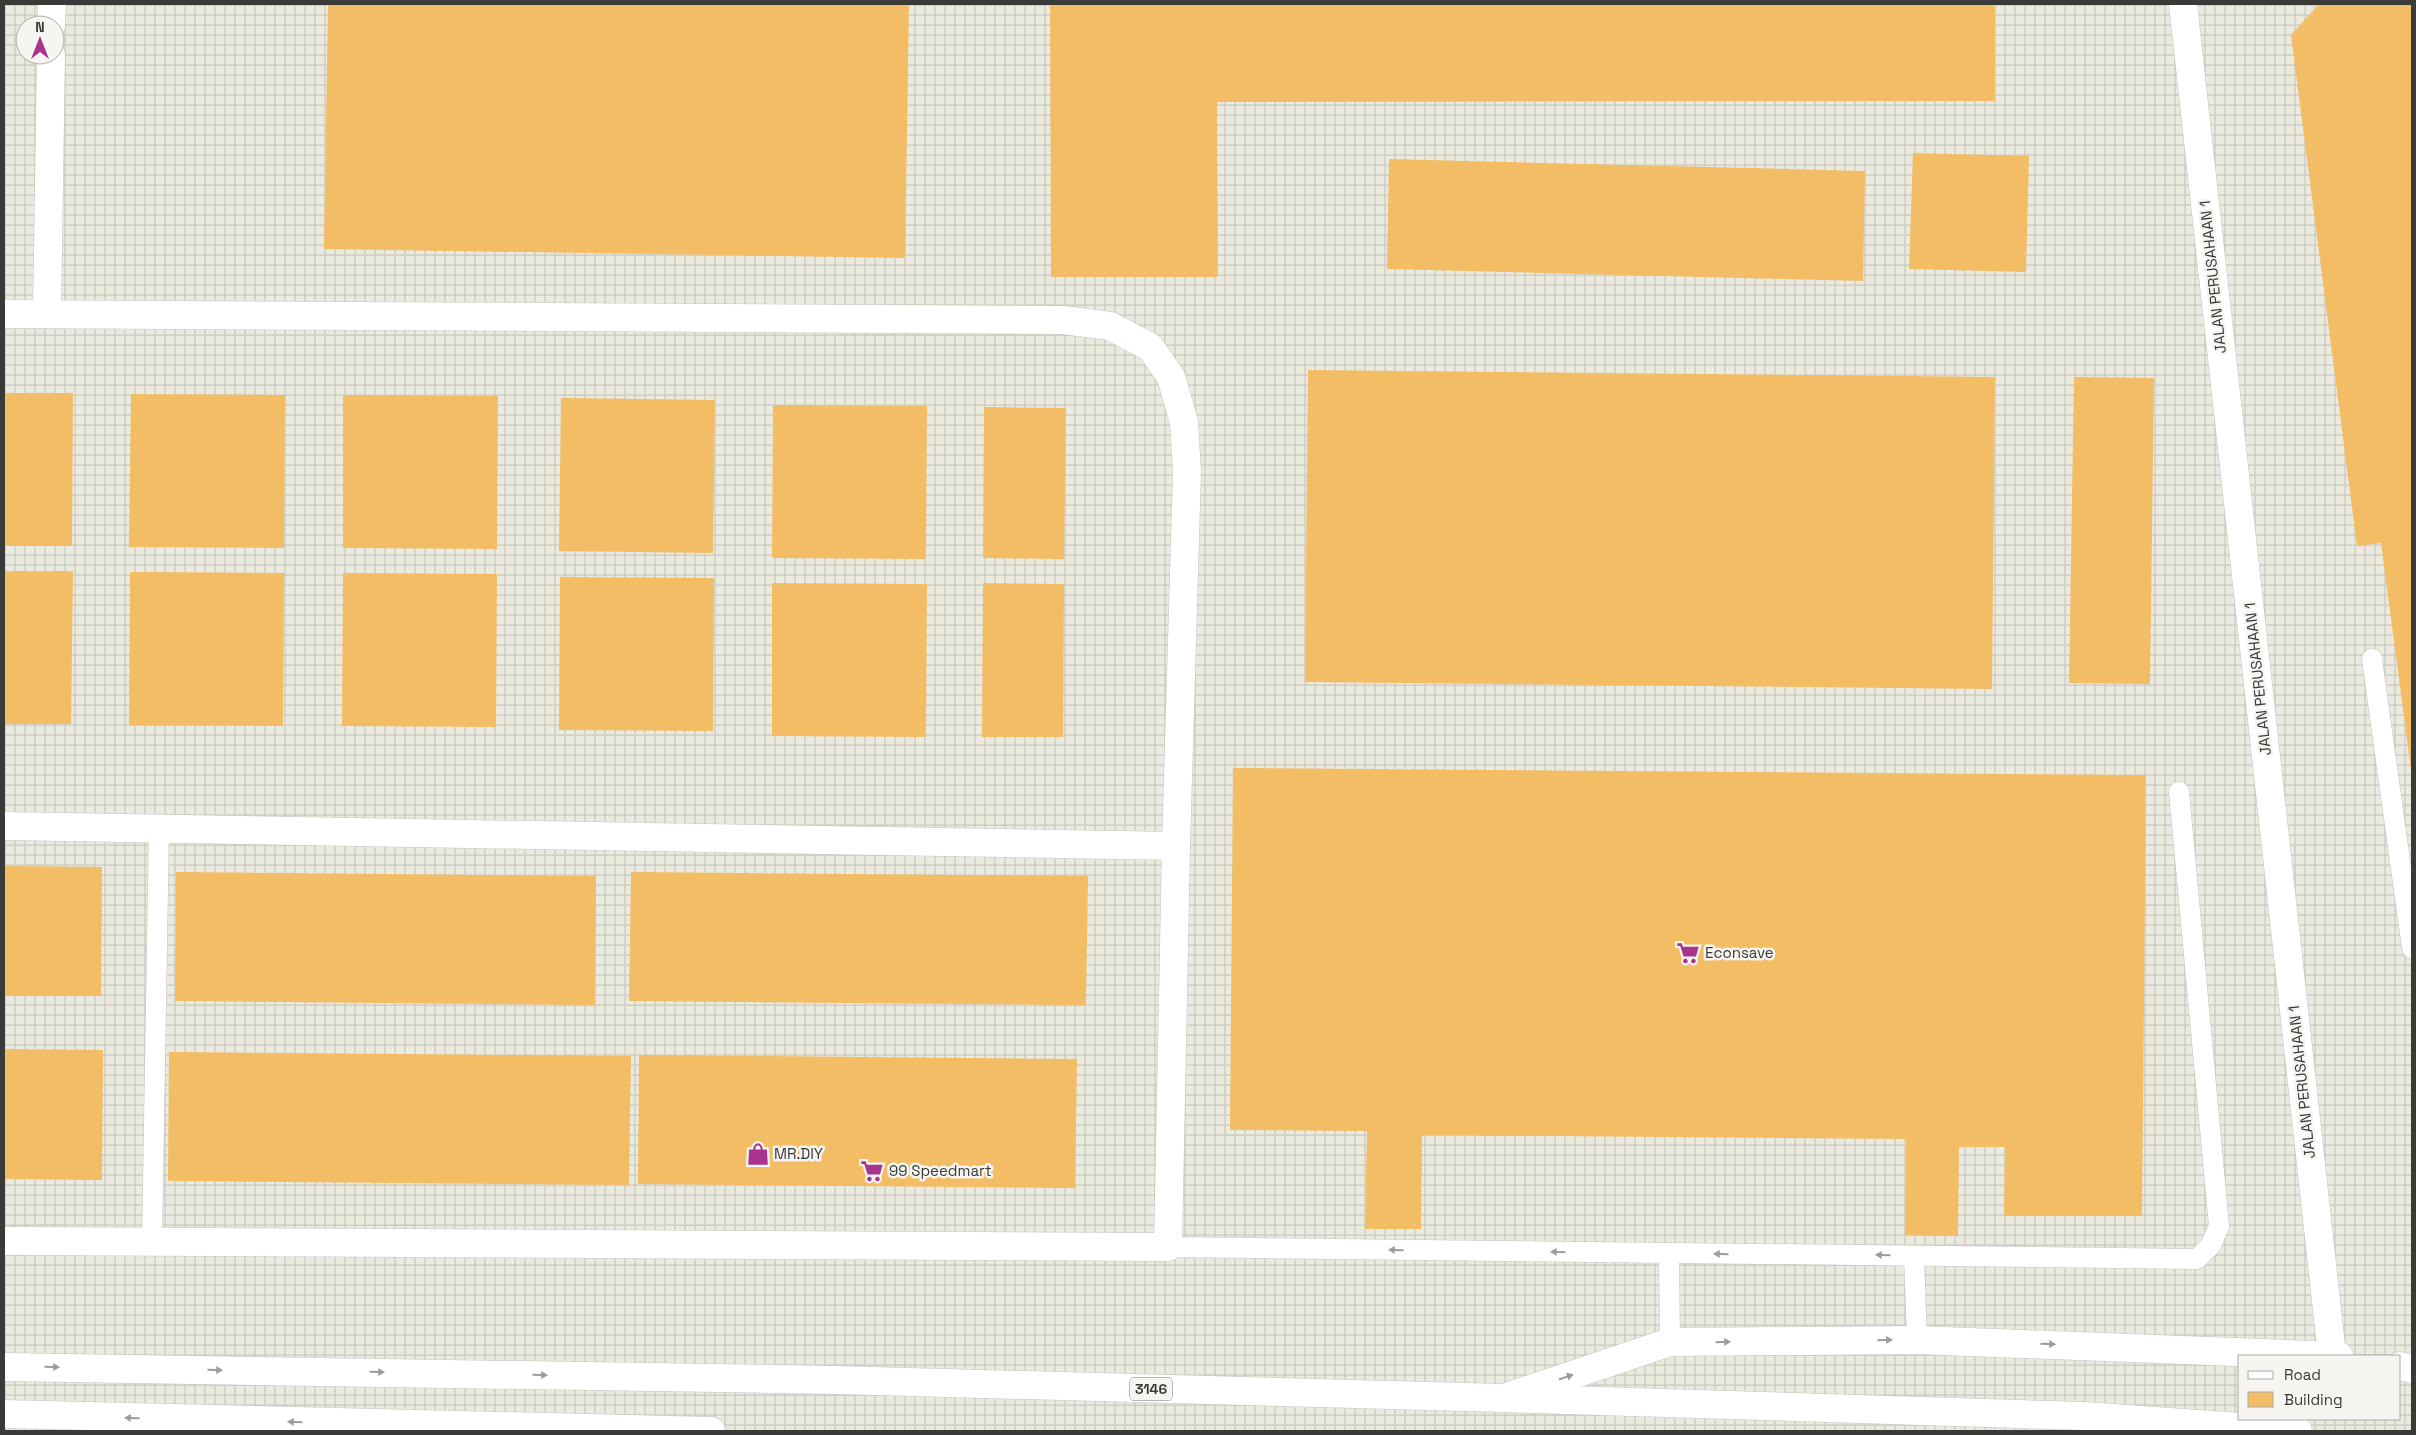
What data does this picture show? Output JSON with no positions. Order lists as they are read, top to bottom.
{
  "streets": {
    "street": ["JALAN PERUSAHAAN 1", "3146"]
  },
  "places": {
    "supermarket": ["Econsave", "99 Speedmart"],
    "shop": ["MR.DIY"]
  },
  "legend": ["Road", "Building"],
  "north": "top"
}
